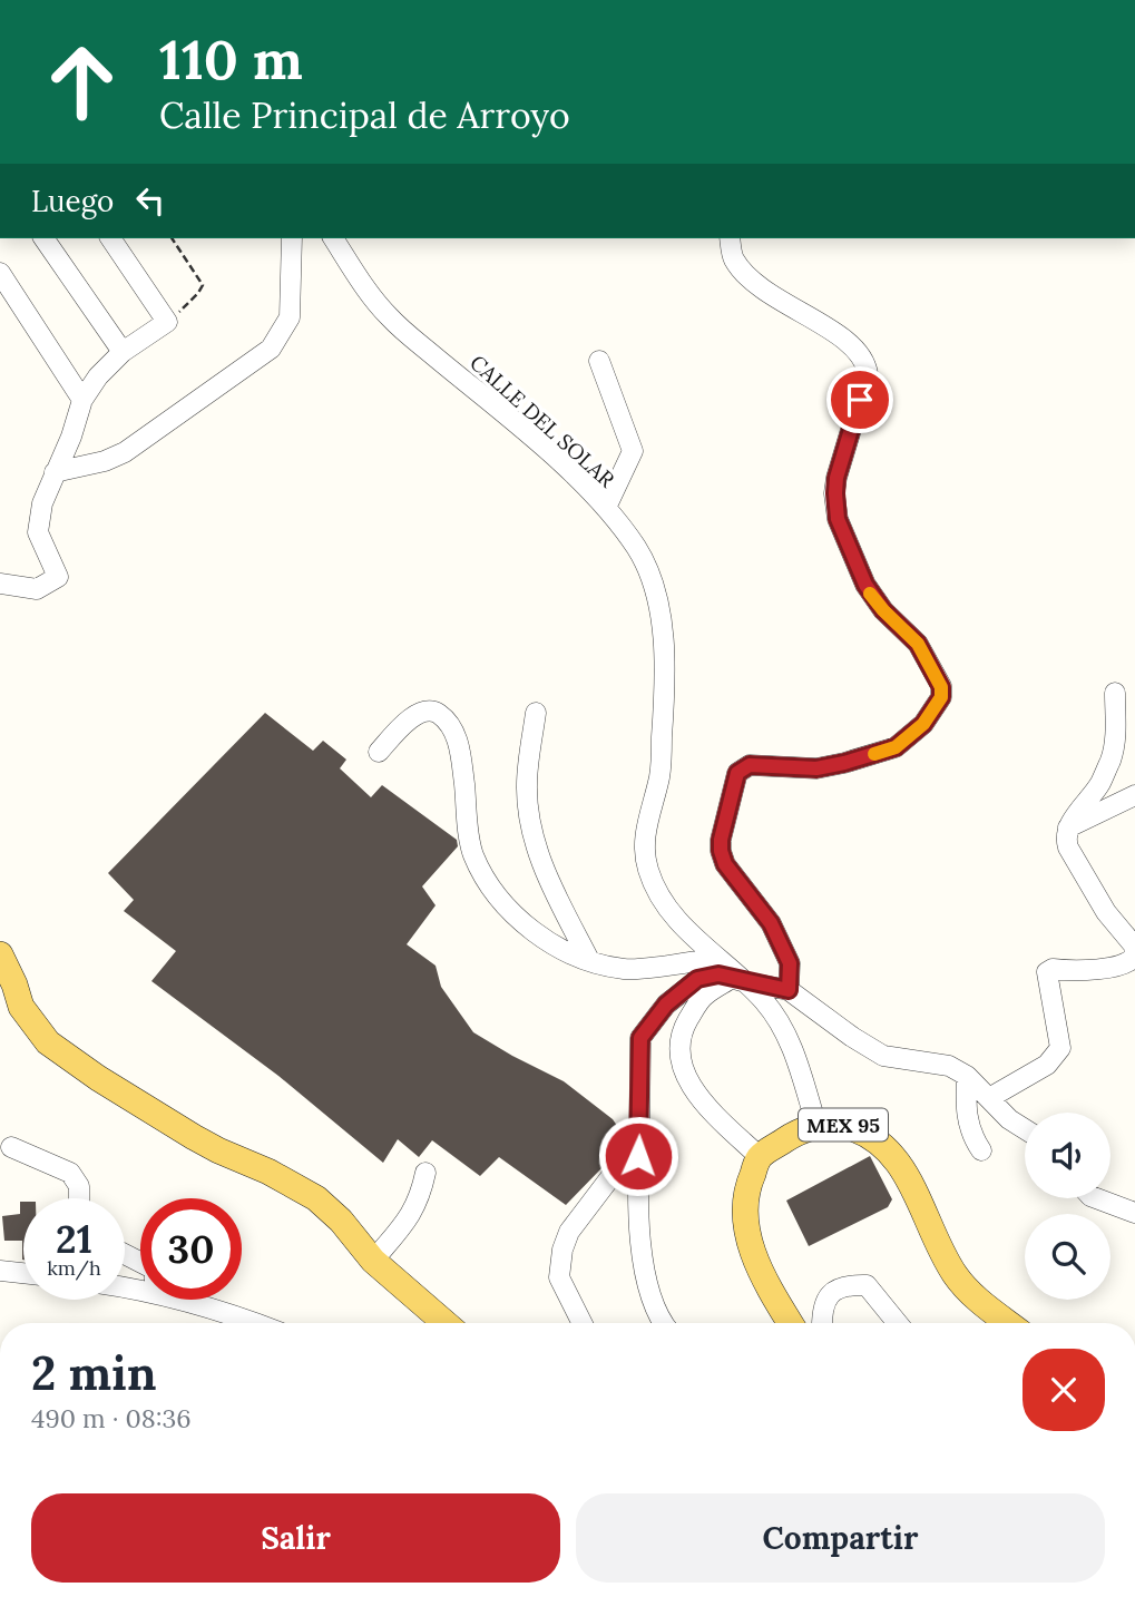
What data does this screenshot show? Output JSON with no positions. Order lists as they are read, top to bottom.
{
  "streets": {
    "main road": ["MEX 95"],
    "street": ["CALLE DEL SOLAR"]
  },
  "crossings": [
    ["CALLE DEL SOLAR", "MEX 95"]
  ],
  "page": {
    "turn": ["110 m", "Calle Principal de Arroyo"],
    "then": "Luego",
    "speed": "21 km/h",
    "limit": "30",
    "heading": ["2 min", "490 m · 08:36"],
    "buttons": ["Salir", "Compartir"]
  }
}
